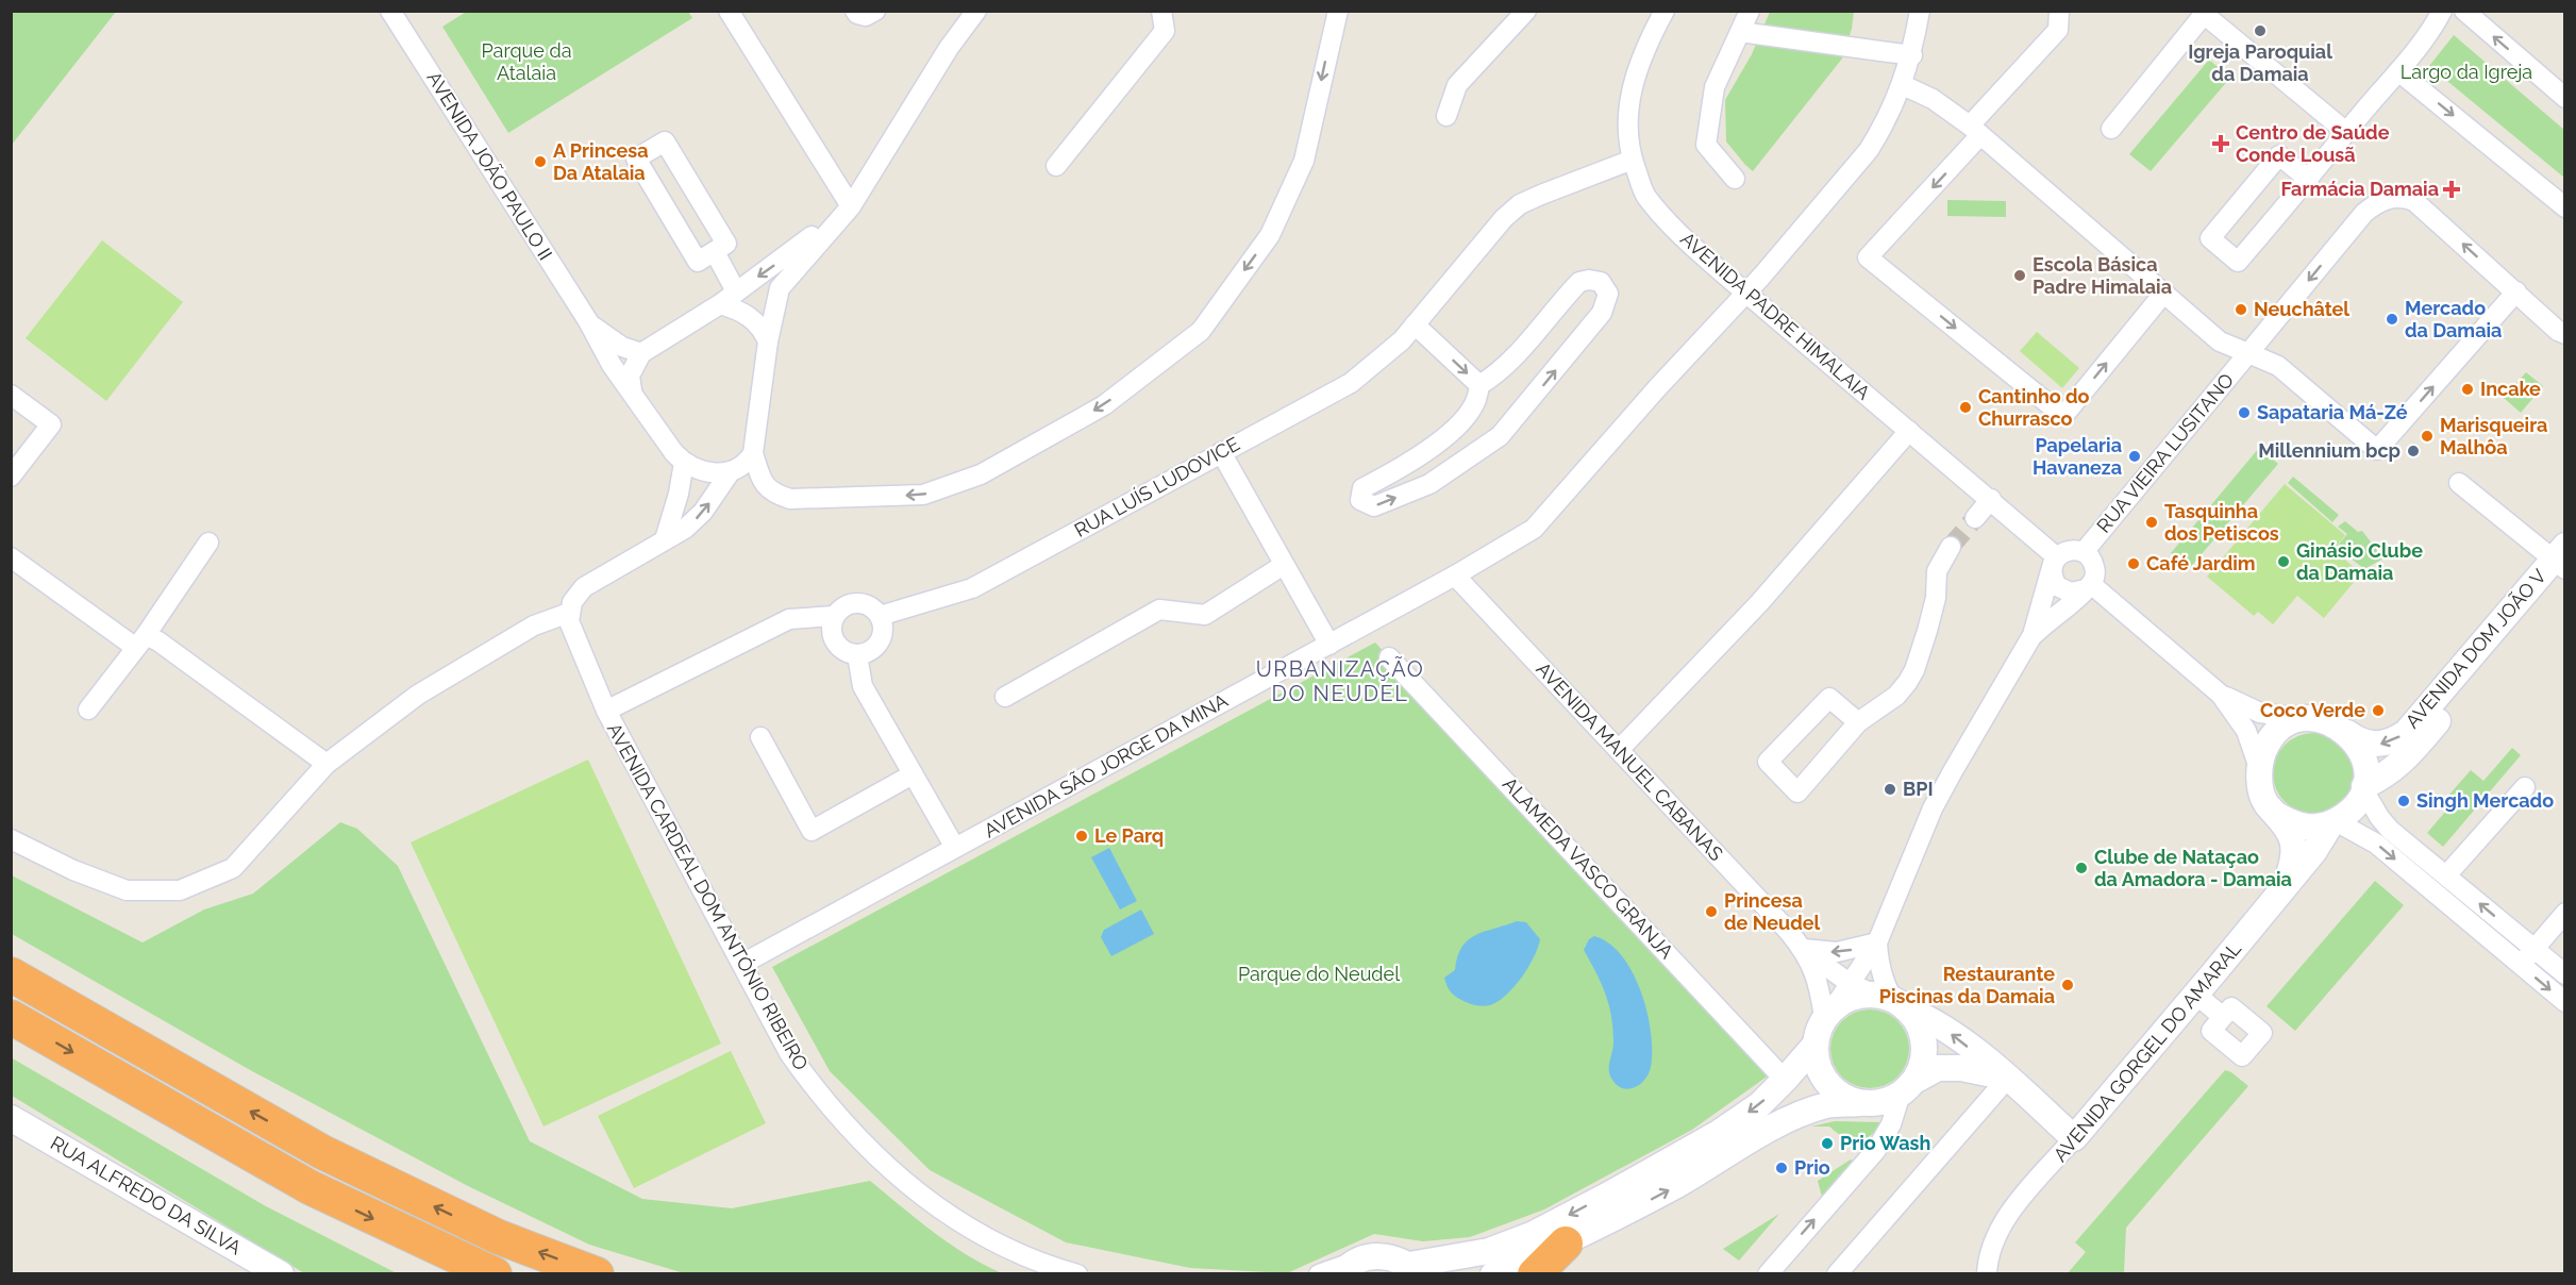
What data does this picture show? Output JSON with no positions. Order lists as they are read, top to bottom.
{
  "streets": {
    "street": [
      "AVENIDA JOÃO PAULO II",
      "AVENIDA PADRE HIMALAIA",
      "RUA VIEIRA LUSITANO",
      "RUA LUÍS LUDOVICE",
      "AVENIDA DOM JOÃO V",
      "AVENIDA MANUEL CABANAS",
      "AVENIDA SÃO JORGE DA MINA",
      "ALAMEDA VASCO GRANJA",
      "AVENIDA CARDEAL DOM ANTÓNIO RIBEIRO",
      "AVENIDA GORGEL DO AMARAL",
      "RUA ALFREDO DA SILVA"
    ]
  },
  "crossings": [
    ["AVENIDA PADRE HIMALAIA", "RUA VIEIRA LUSITANO"],
    ["AVENIDA PADRE HIMALAIA", "RUA LUÍS LUDOVICE"],
    ["AVENIDA PADRE HIMALAIA", "AVENIDA DOM JOÃO V"],
    ["AVENIDA PADRE HIMALAIA", "AVENIDA SÃO JORGE DA MINA"],
    ["AVENIDA PADRE HIMALAIA", "AVENIDA GORGEL DO AMARAL"],
    ["AVENIDA DOM JOÃO V", "AVENIDA GORGEL DO AMARAL"],
    ["AVENIDA MANUEL CABANAS", "AVENIDA SÃO JORGE DA MINA"],
    ["AVENIDA SÃO JORGE DA MINA", "AVENIDA CARDEAL DOM ANTÓNIO RIBEIRO"]
  ],
  "districts": ["URBANIZAÇÃO DO NEUDEL"],
  "parks": ["Parque da Atalaia", "Largo da Igreja", "Parque do Neudel"],
  "places": {
    "other": [
      "Igreja Paroquial da Damaia",
      "A Princesa Da Atalaia",
      "Escola Básica Padre Himalaia",
      "Neuchâtel",
      "Mercado da Damaia",
      "Incake",
      "Cantinho do Churrasco",
      "Sapataria Má-Zé",
      "Marisqueira Malhôa",
      "Millennium bcp",
      "Papelaria Havaneza",
      "Tasquinha dos Petiscos",
      "Ginásio Clube da Damaia",
      "Café Jardim",
      "Coco Verde",
      "BPI",
      "Singh Mercado",
      "Le Parq",
      "Clube de Nataçao da Amadora - Damaia",
      "Princesa de Neudel",
      "Restaurante Piscinas da Damaia",
      "Prio Wash",
      "Prio"
    ],
    "health": ["Centro de Saúde Conde Lousã", "Farmácia Damaia"]
  }
}
